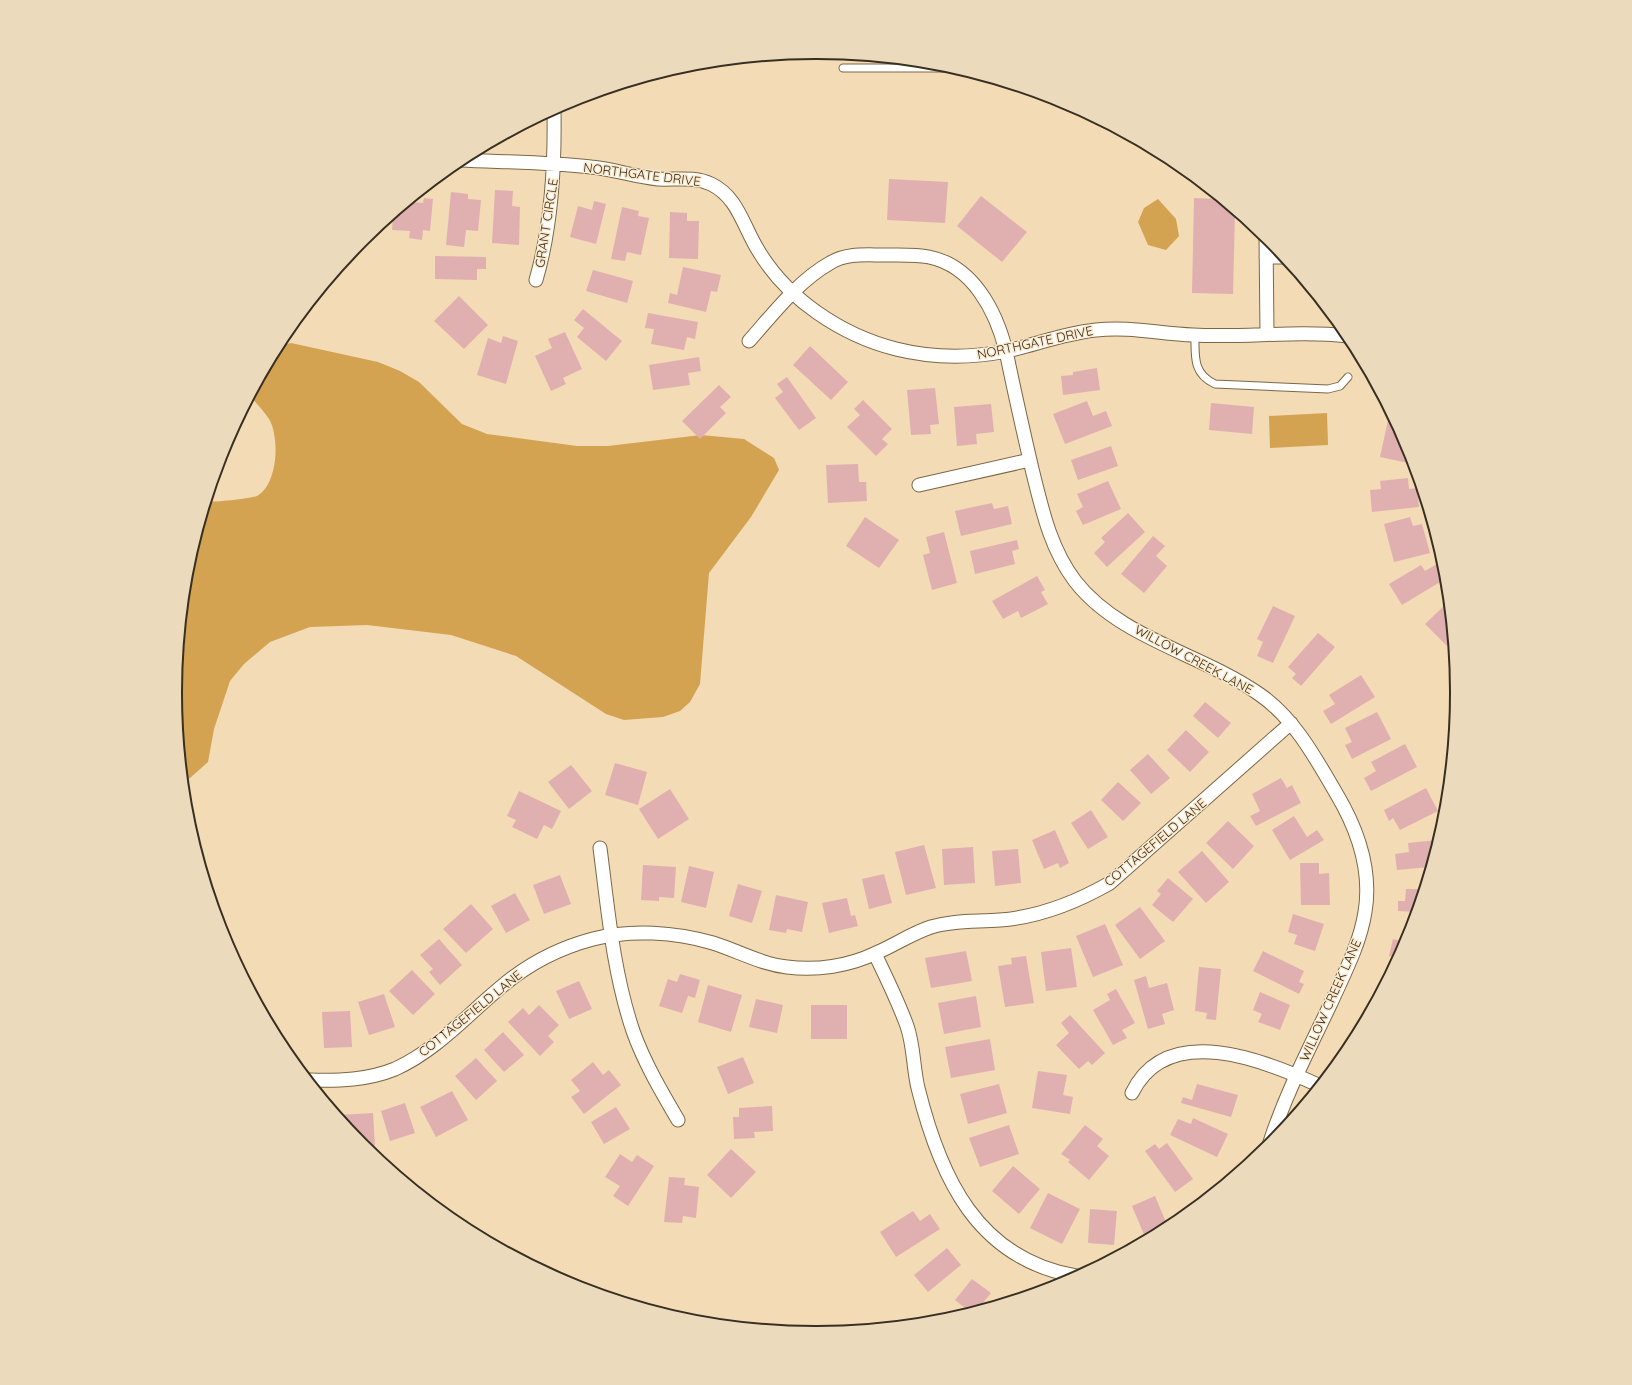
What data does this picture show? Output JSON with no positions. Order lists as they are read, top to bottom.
{
  "streets": {
    "street": [
      "NORTHGATE DRIVE",
      "GRANT CIRCLE",
      "WILLOW CREEK LANE",
      "COTTAGEFIELD LANE"
    ]
  },
  "crossings": [
    ["NORTHGATE DRIVE", "GRANT CIRCLE"],
    ["NORTHGATE DRIVE", "WILLOW CREEK LANE"],
    ["WILLOW CREEK LANE", "COTTAGEFIELD LANE"]
  ]
}
